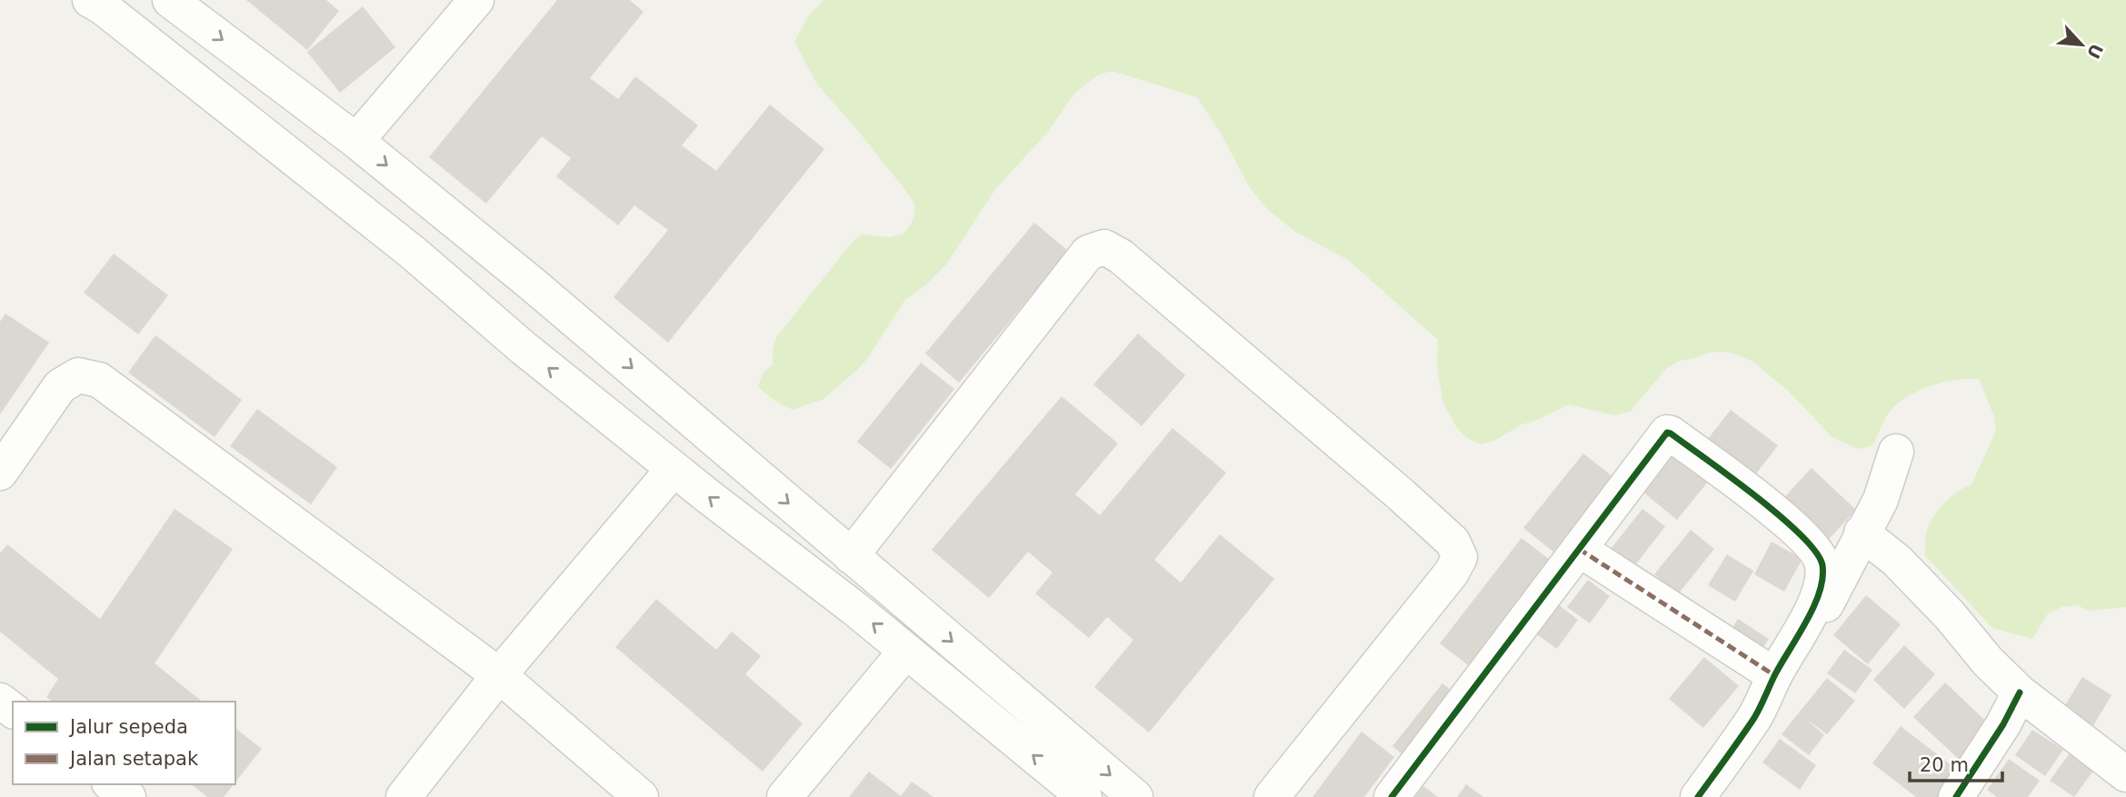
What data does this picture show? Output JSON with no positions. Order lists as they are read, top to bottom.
{
  "legend": ["Jalur sepeda", "Jalan setapak"],
  "scale_bar": "20 m",
  "north": "bottom right"
}
